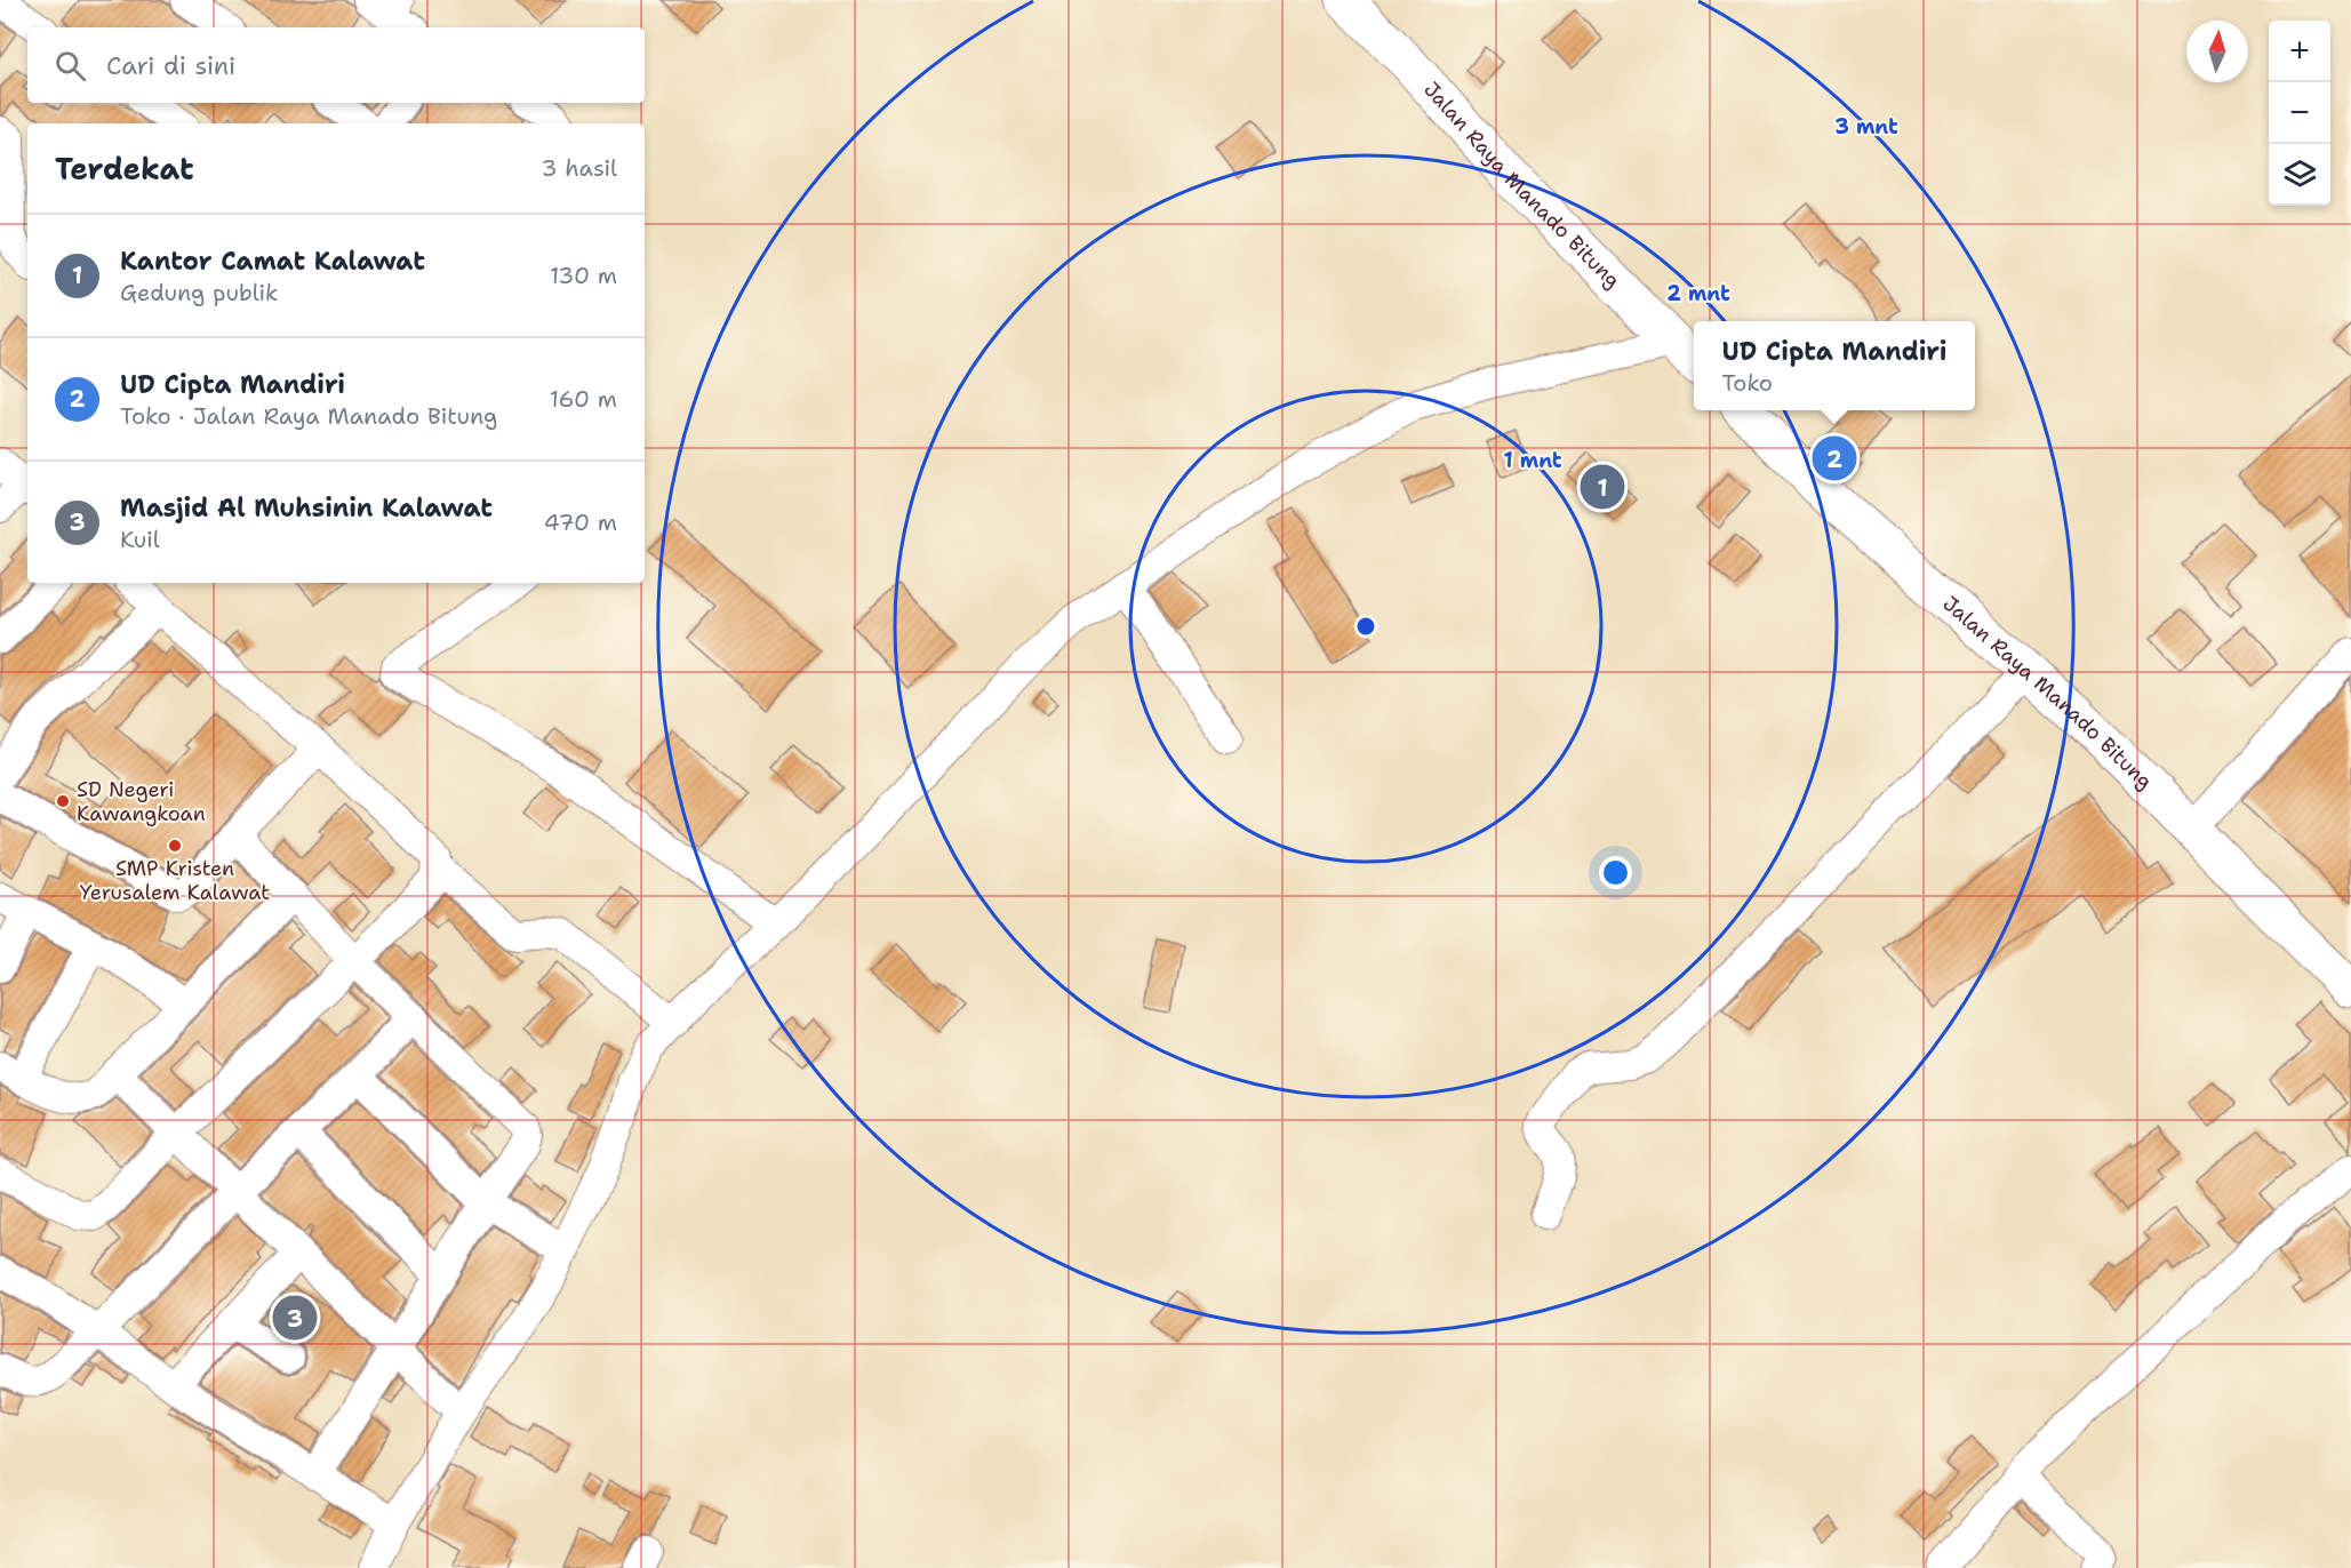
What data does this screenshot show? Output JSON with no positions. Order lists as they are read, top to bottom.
{
  "streets": {
    "highway": ["Jalan Raya Manado Bitung"]
  },
  "places": ["SD Negeri Kawangkoan", "SMP Kristen Yerusalem Kalawat"],
  "north": "top",
  "page": {
    "map_buttons": ["+", "−"],
    "search": "Cari di sini",
    "heading": ["Terdekat", "3 hasil"],
    "list": [
      {
        "mark": "1",
        "name": "Kantor Camat Kalawat",
        "note": "Gedung publik",
        "value": "130 m"
      },
      {
        "mark": "2",
        "name": "UD Cipta Mandiri",
        "note": "Toko · Jalan Raya Manado Bitung",
        "value": "160 m"
      },
      {
        "mark": "3",
        "name": "Masjid Al Muhsinin Kalawat",
        "note": "Kuil",
        "value": "470 m"
      }
    ],
    "popup": ["UD Cipta Mandiri", "Toko"],
    "pins": ["2", "1", "3"]
  },
  "rings": ["3 mnt", "2 mnt", "1 mnt"]
}
